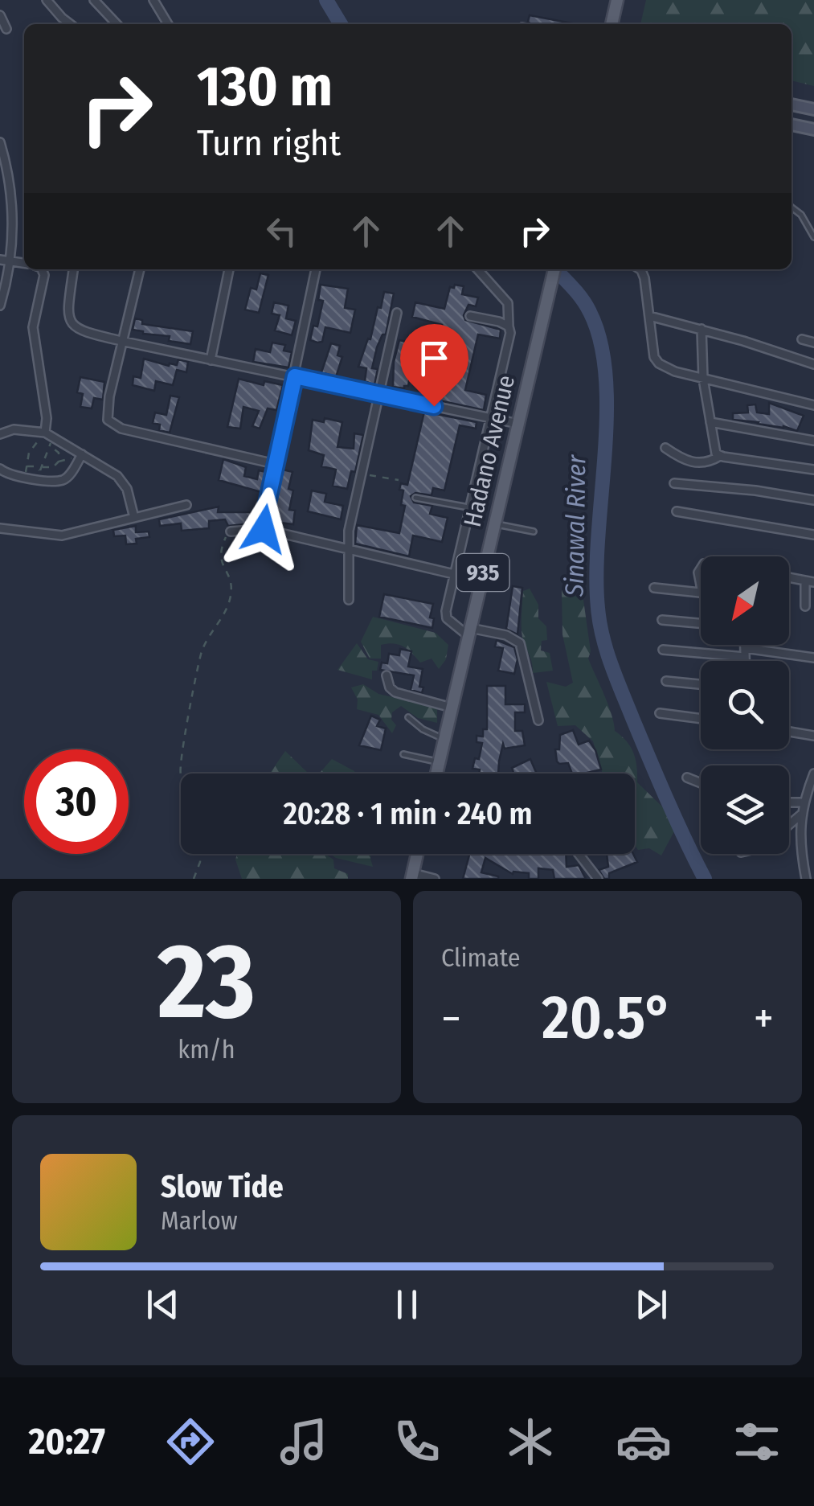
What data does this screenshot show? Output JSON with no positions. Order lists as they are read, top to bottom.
{
  "streets": {
    "main road": ["Hadano Avenue", "935"]
  },
  "water": ["Sinawal River"],
  "north": "bottom left",
  "page": {
    "turn": ["130 m", "Turn right"],
    "limit": "30",
    "trip": "20:28 · 1 min · 240 m",
    "tile": [
      ["23", "km/h"],
      "Climate"
    ],
    "heat": ["−", "20.5°", "+"],
    "song": ["Slow Tide", "Marlow"],
    "tabs": "20:27"
  }
}
